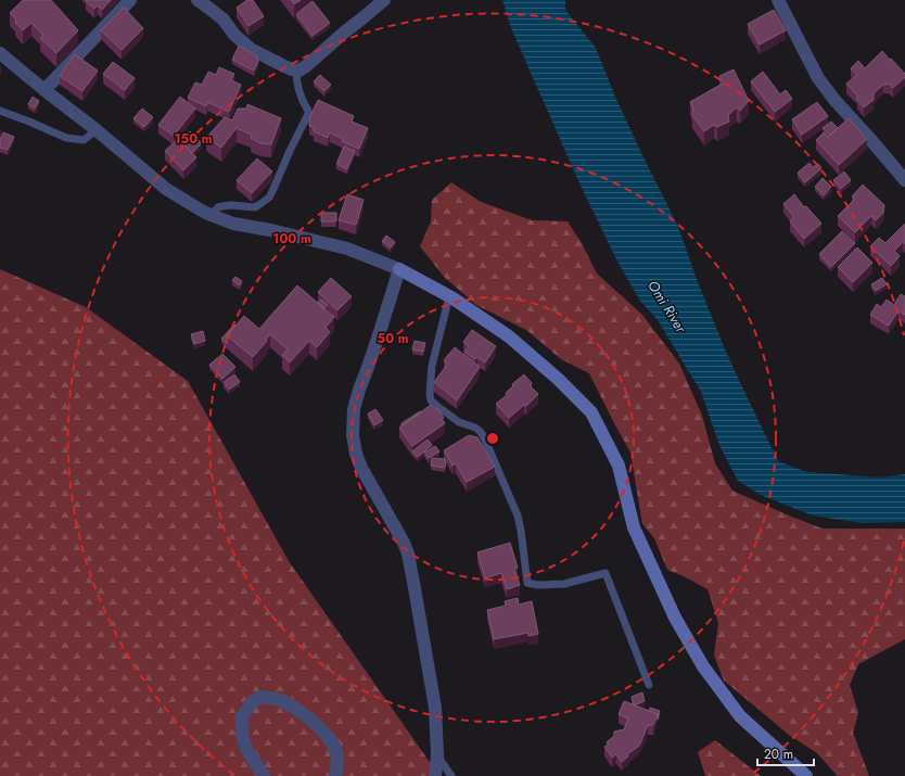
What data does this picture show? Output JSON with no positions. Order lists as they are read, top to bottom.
{
  "water": ["Omi River"],
  "scale_bar": "20 m",
  "rings": ["150 m", "100 m", "50 m"]
}
